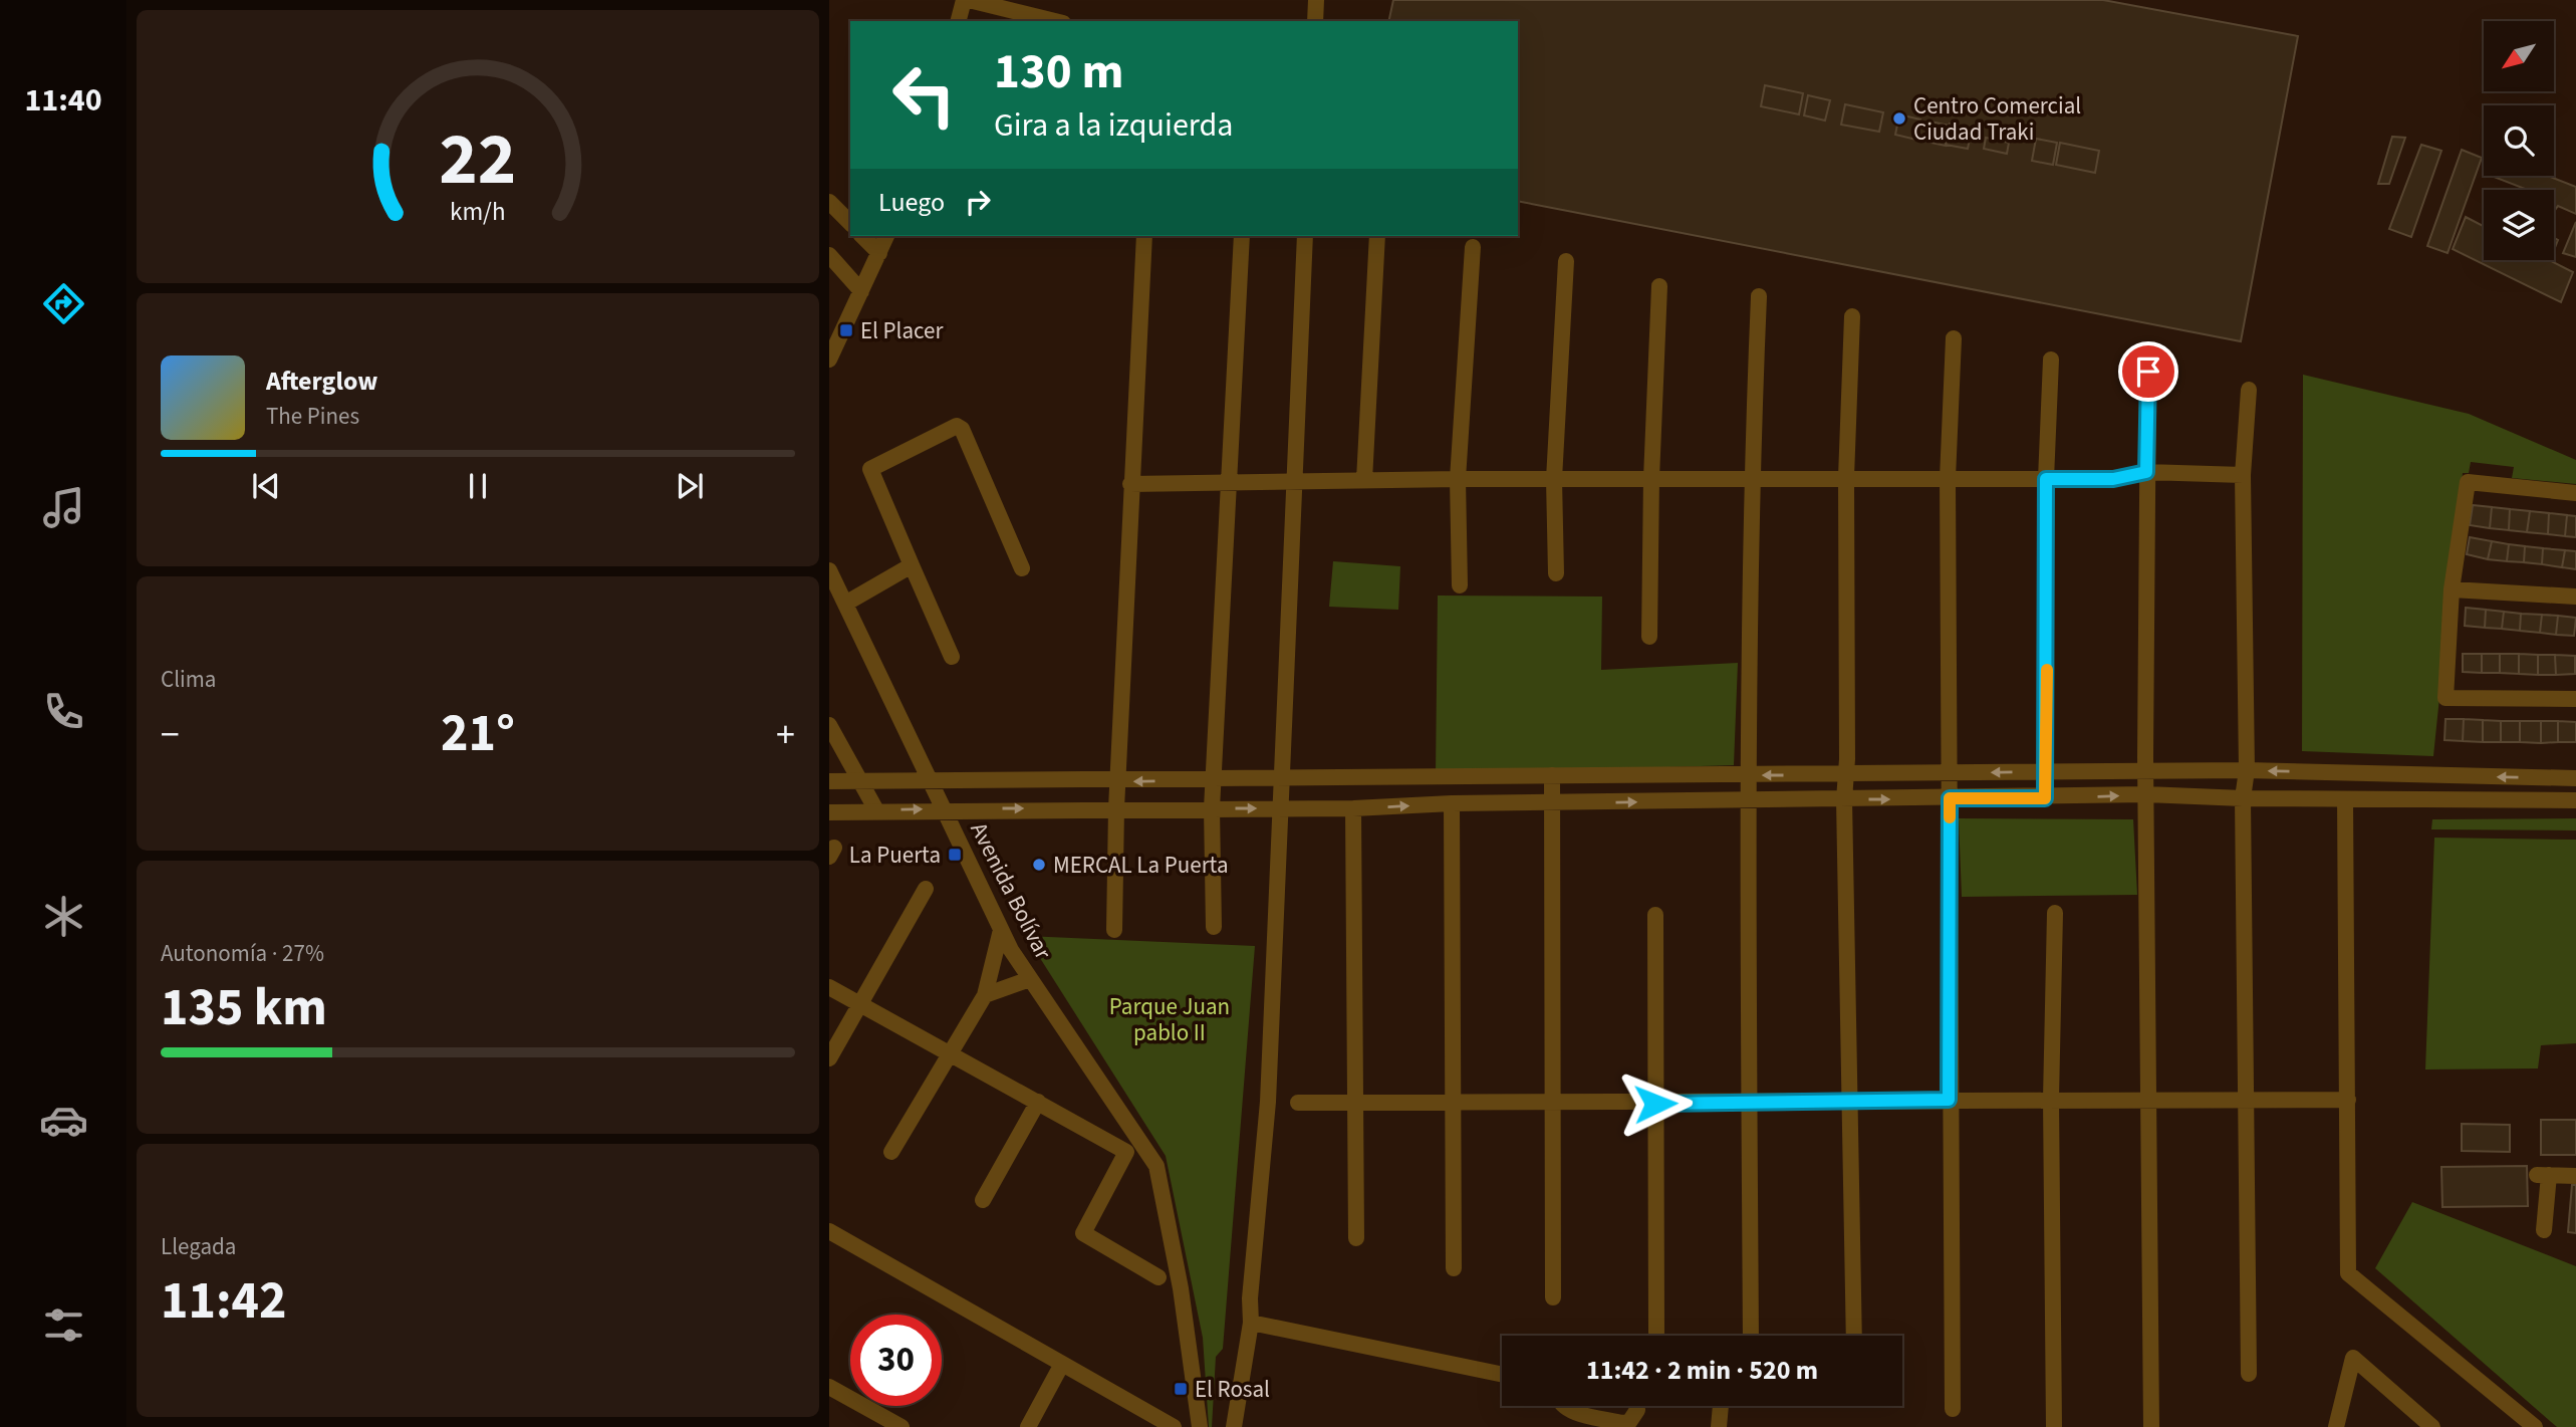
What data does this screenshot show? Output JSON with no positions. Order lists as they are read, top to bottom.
{
  "streets": {
    "street": ["Avenida Bolívar"]
  },
  "parks": ["Parque Juan pablo II"],
  "places": {
    "other": ["Centro Comercial Ciudad Traki", "MERCAL La Puerta"],
    "transit": ["El Placer", "La Puerta", "El Rosal"]
  },
  "north": "bottom left",
  "page": {
    "tabs": "11:40",
    "turn": ["130 m", "Gira a la izquierda"],
    "then": "Luego",
    "song": ["Afterglow", "The Pines"],
    "tile": [
      "Clima",
      ["Autonomía · 27%", "135 km"],
      ["Llegada", "11:42"]
    ],
    "heat": ["−", "21°", "+"],
    "limit": "30",
    "trip": "11:42 · 2 min · 520 m",
    "gauge": ["22", "km/h"]
  }
}
